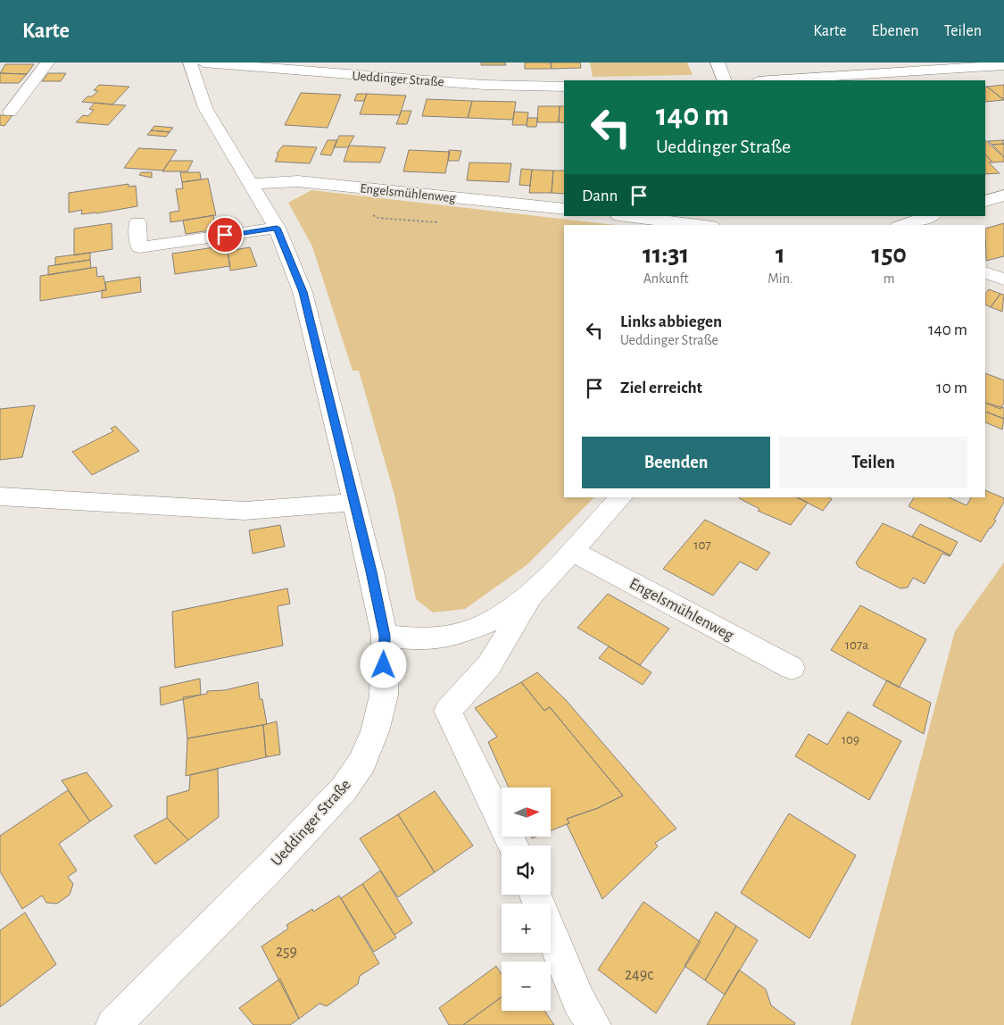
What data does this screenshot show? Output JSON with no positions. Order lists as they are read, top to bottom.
{
  "streets": {
    "street": ["Ueddinger Straße", "Engelsmühlenweg"]
  },
  "crossings": [
    ["Ueddinger Straße", "Engelsmühlenweg"]
  ],
  "house_numbers": [
    "107",
    "107a",
    "109",
    "259",
    "249c"
  ],
  "north": "right",
  "page": {
    "header": "Karte",
    "nav": ["Karte", "Ebenen", "Teilen"],
    "turn": ["140 m", "Ueddinger Straße"],
    "then": "Dann",
    "eta": [
      "11:31",
      "Ankunft",
      "1",
      "Min.",
      "150",
      "m"
    ],
    "list": [
      {
        "name": "Links abbiegen",
        "note": "Ueddinger Straße",
        "value": "140 m"
      },
      {
        "name": "Ziel erreicht",
        "value": "10 m"
      }
    ],
    "buttons": ["Beenden", "Teilen"],
    "map_buttons": ["+", "−"]
  }
}
